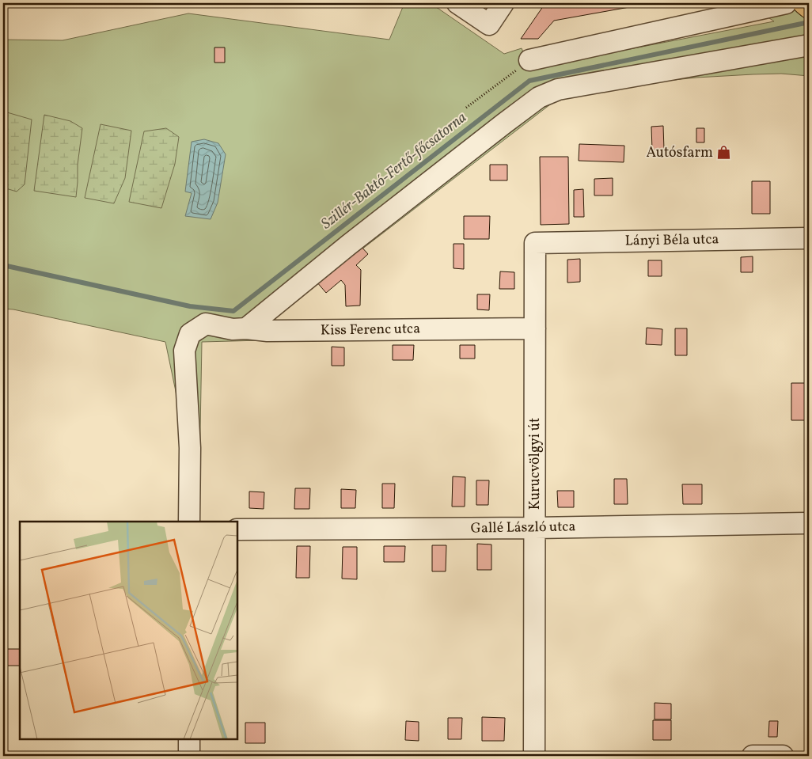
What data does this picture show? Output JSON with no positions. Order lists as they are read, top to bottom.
{
  "streets": {
    "street": [
      "Lányi Béla utca",
      "Kiss Ferenc utca",
      "Kurucvölgyi út",
      "Gallé László utca"
    ]
  },
  "crossings": [
    ["Lányi Béla utca", "Kurucvölgyi út"],
    ["Kiss Ferenc utca", "Kurucvölgyi út"],
    ["Kurucvölgyi út", "Gallé László utca"]
  ],
  "water": ["Szillér-Baktó-Fertő-főcsatorna"],
  "places": {
    "shop": ["Autósfarm"]
  }
}
